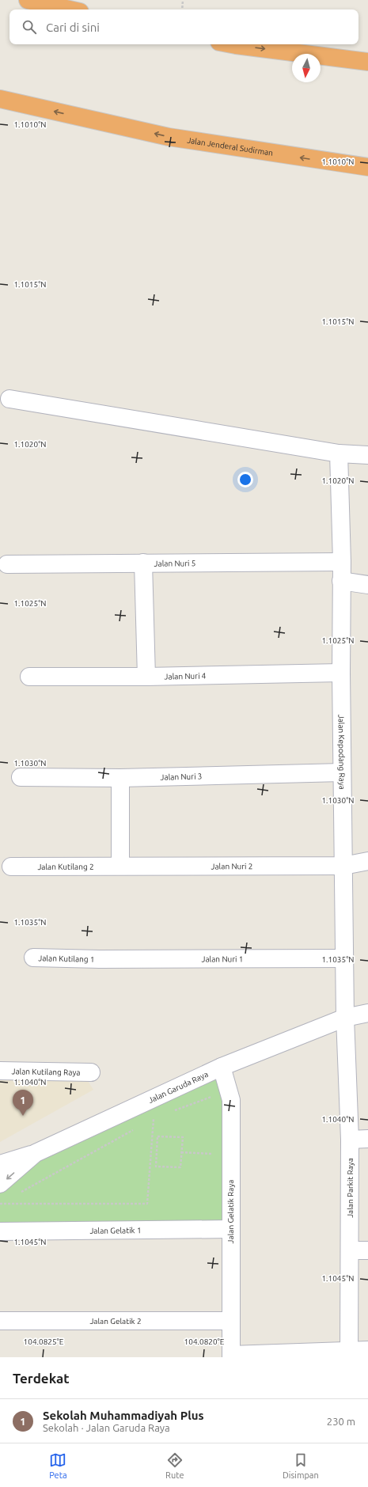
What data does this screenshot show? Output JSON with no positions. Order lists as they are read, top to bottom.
{
  "streets": {
    "highway": ["Jalan Jenderal Sudirman"],
    "street": [
      "Jalan Nuri 5",
      "Jalan Nuri 4",
      "Jalan Kepodang Raya",
      "Jalan Nuri 3",
      "Jalan Nuri 2",
      "Jalan Kutilang 2",
      "Jalan Kutilang 1",
      "Jalan Nuri 1",
      "Jalan Kutilang Raya",
      "Jalan Garuda Raya",
      "Jalan Parkit Raya",
      "Jalan Gelatik Raya",
      "Jalan Gelatik 1",
      "Jalan Gelatik 2"
    ]
  },
  "crossings": [
    ["Jalan Nuri 5", "Jalan Kepodang Raya"],
    ["Jalan Nuri 4", "Jalan Kepodang Raya"],
    ["Jalan Kepodang Raya", "Jalan Nuri 3"],
    ["Jalan Kepodang Raya", "Jalan Nuri 2"],
    ["Jalan Kepodang Raya", "Jalan Nuri 1"],
    ["Jalan Kepodang Raya", "Jalan Garuda Raya"],
    ["Jalan Kepodang Raya", "Jalan Parkit Raya"],
    ["Jalan Nuri 2", "Jalan Kutilang 2"],
    ["Jalan Kutilang 1", "Jalan Nuri 1"],
    ["Jalan Garuda Raya", "Jalan Parkit Raya"],
    ["Jalan Garuda Raya", "Jalan Gelatik Raya"],
    ["Jalan Gelatik Raya", "Jalan Gelatik 1"],
    ["Jalan Gelatik Raya", "Jalan Gelatik 2"]
  ],
  "north": "bottom",
  "page": {
    "search": "Cari di sini",
    "pins": "1",
    "heading": "Terdekat",
    "list": [
      {
        "mark": "1",
        "name": "Sekolah Muhammadiyah Plus",
        "note": "Sekolah · Jalan Garuda Raya",
        "value": "230 m"
      }
    ],
    "nav": ["Peta", "Rute", "Disimpan"]
  },
  "coordinates": [
    "1.1010°N",
    "1.1015°N",
    "1.1020°N",
    "1.1025°N",
    "1.1030°N",
    "1.1035°N",
    "1.1040°N",
    "1.1045°N",
    "104.0825°E",
    "104.0820°E"
  ]
}
